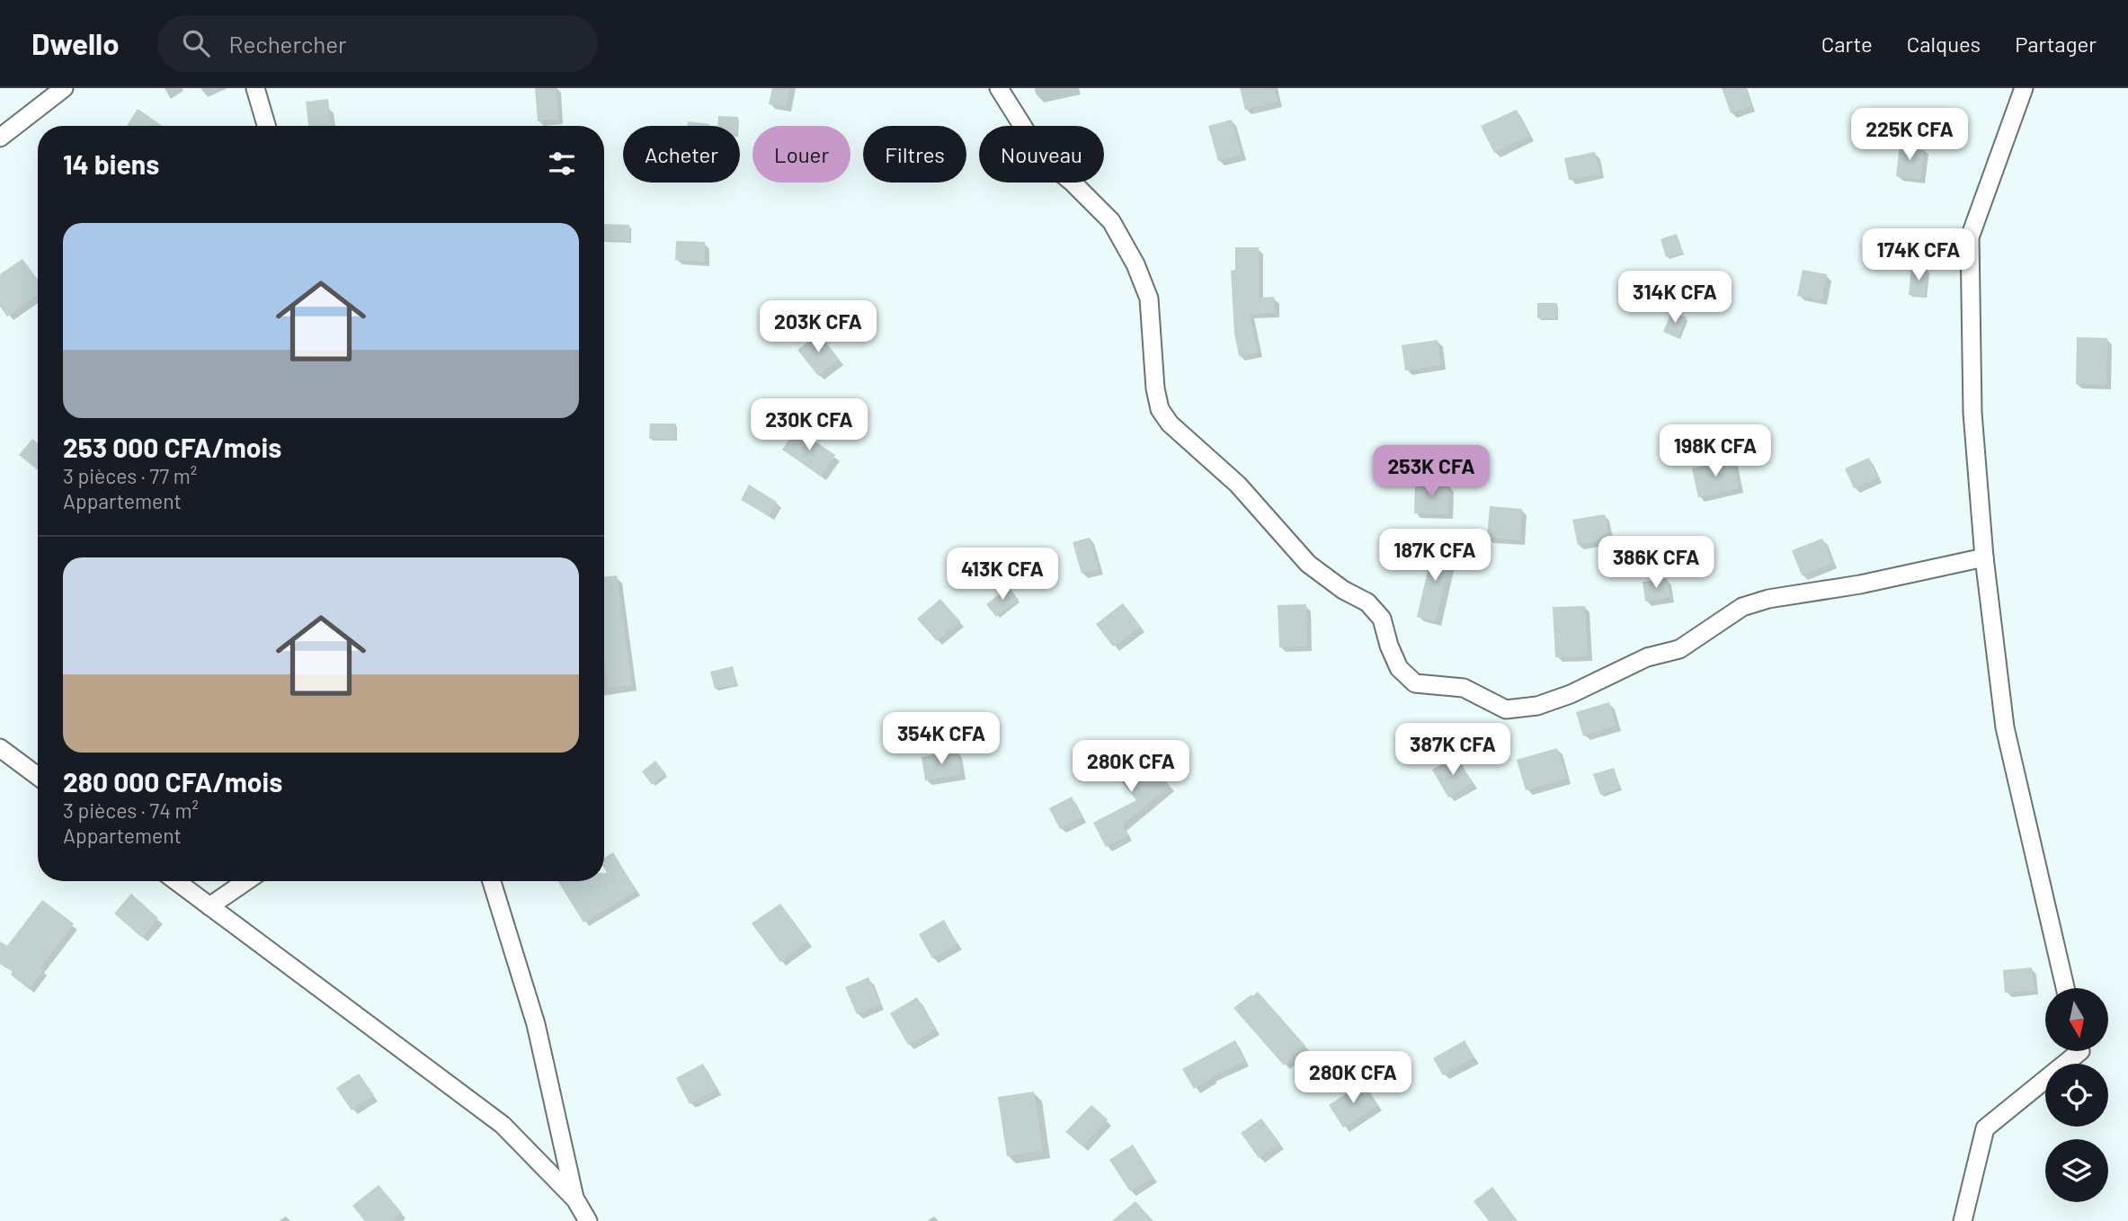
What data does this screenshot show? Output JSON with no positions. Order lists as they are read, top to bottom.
{
  "north": "bottom",
  "page": {
    "header": "Dwello",
    "search": "Rechercher",
    "nav": ["Carte", "Calques", "Partager"],
    "price": [
      "225K CFA",
      "174K CFA",
      "314K CFA",
      "203K CFA",
      "230K CFA",
      "198K CFA",
      "253K CFA",
      "187K CFA",
      "386K CFA",
      "413K CFA",
      "354K CFA",
      "387K CFA",
      "280K CFA",
      "280K CFA"
    ],
    "chip": [
      "Acheter",
      "Louer",
      "Filtres",
      "Nouveau"
    ],
    "heading": "14 biens",
    "list": [
      {
        "name": "253 000 CFA/mois",
        "note": "3 pièces · 77 m² · Appartement"
      },
      {
        "name": "280 000 CFA/mois",
        "note": "3 pièces · 74 m² · Appartement"
      }
    ]
  }
}
